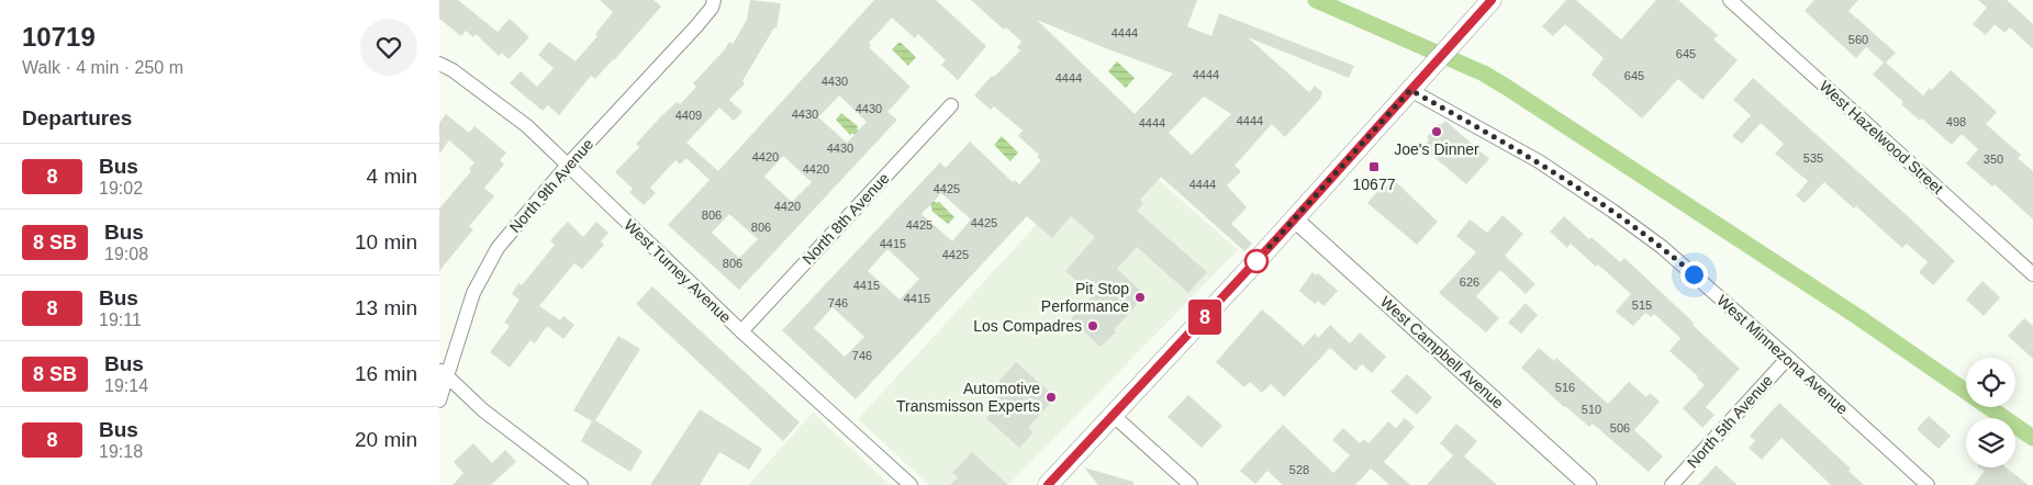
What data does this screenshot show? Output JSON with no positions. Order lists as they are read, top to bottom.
{
  "streets": {
    "street": [
      "West Hazelwood Street",
      "North 9th Avenue",
      "North 8th Avenue",
      "West Turney Avenue",
      "West Campbell Avenue",
      "West Minnezona Avenue",
      "North 5th Avenue"
    ]
  },
  "crossings": [
    ["North 9th Avenue", "West Turney Avenue"],
    ["North 8th Avenue", "West Turney Avenue"],
    ["West Minnezona Avenue", "North 5th Avenue"]
  ],
  "places": {
    "other": [
      "Joe's Dinner",
      "Pit Stop Performance",
      "Los Compadres",
      "Automotive Transmisson Experts"
    ],
    "transit": ["10677"]
  },
  "lines": ["bus line 8"],
  "house_numbers": [
    "4444",
    "560",
    "645",
    "4444",
    "645",
    "4444",
    "4430",
    "4430",
    "4430",
    "4409",
    "4444",
    "498",
    "4444",
    "4430",
    "4420",
    "535",
    "350",
    "4420",
    "4444",
    "4425",
    "4420",
    "806",
    "4425",
    "4425",
    "806",
    "4415",
    "4425",
    "806",
    "626",
    "4415",
    "4415",
    "746",
    "515",
    "746",
    "516",
    "510",
    "506",
    "528"
  ],
  "page": {
    "heading": [
      ["10719", "Walk · 4 min · 250 m"],
      "Departures"
    ],
    "on_map": "8",
    "list": [
      {
        "mark": "8",
        "name": "Bus",
        "note": "19:02",
        "value": "4 min"
      },
      {
        "mark": "8 SB",
        "name": "Bus",
        "note": "19:08",
        "value": "10 min"
      },
      {
        "mark": "8",
        "name": "Bus",
        "note": "19:11",
        "value": "13 min"
      },
      {
        "mark": "8 SB",
        "name": "Bus",
        "note": "19:14",
        "value": "16 min"
      },
      {
        "mark": "8",
        "name": "Bus",
        "note": "19:18",
        "value": "20 min"
      }
    ]
  }
}
